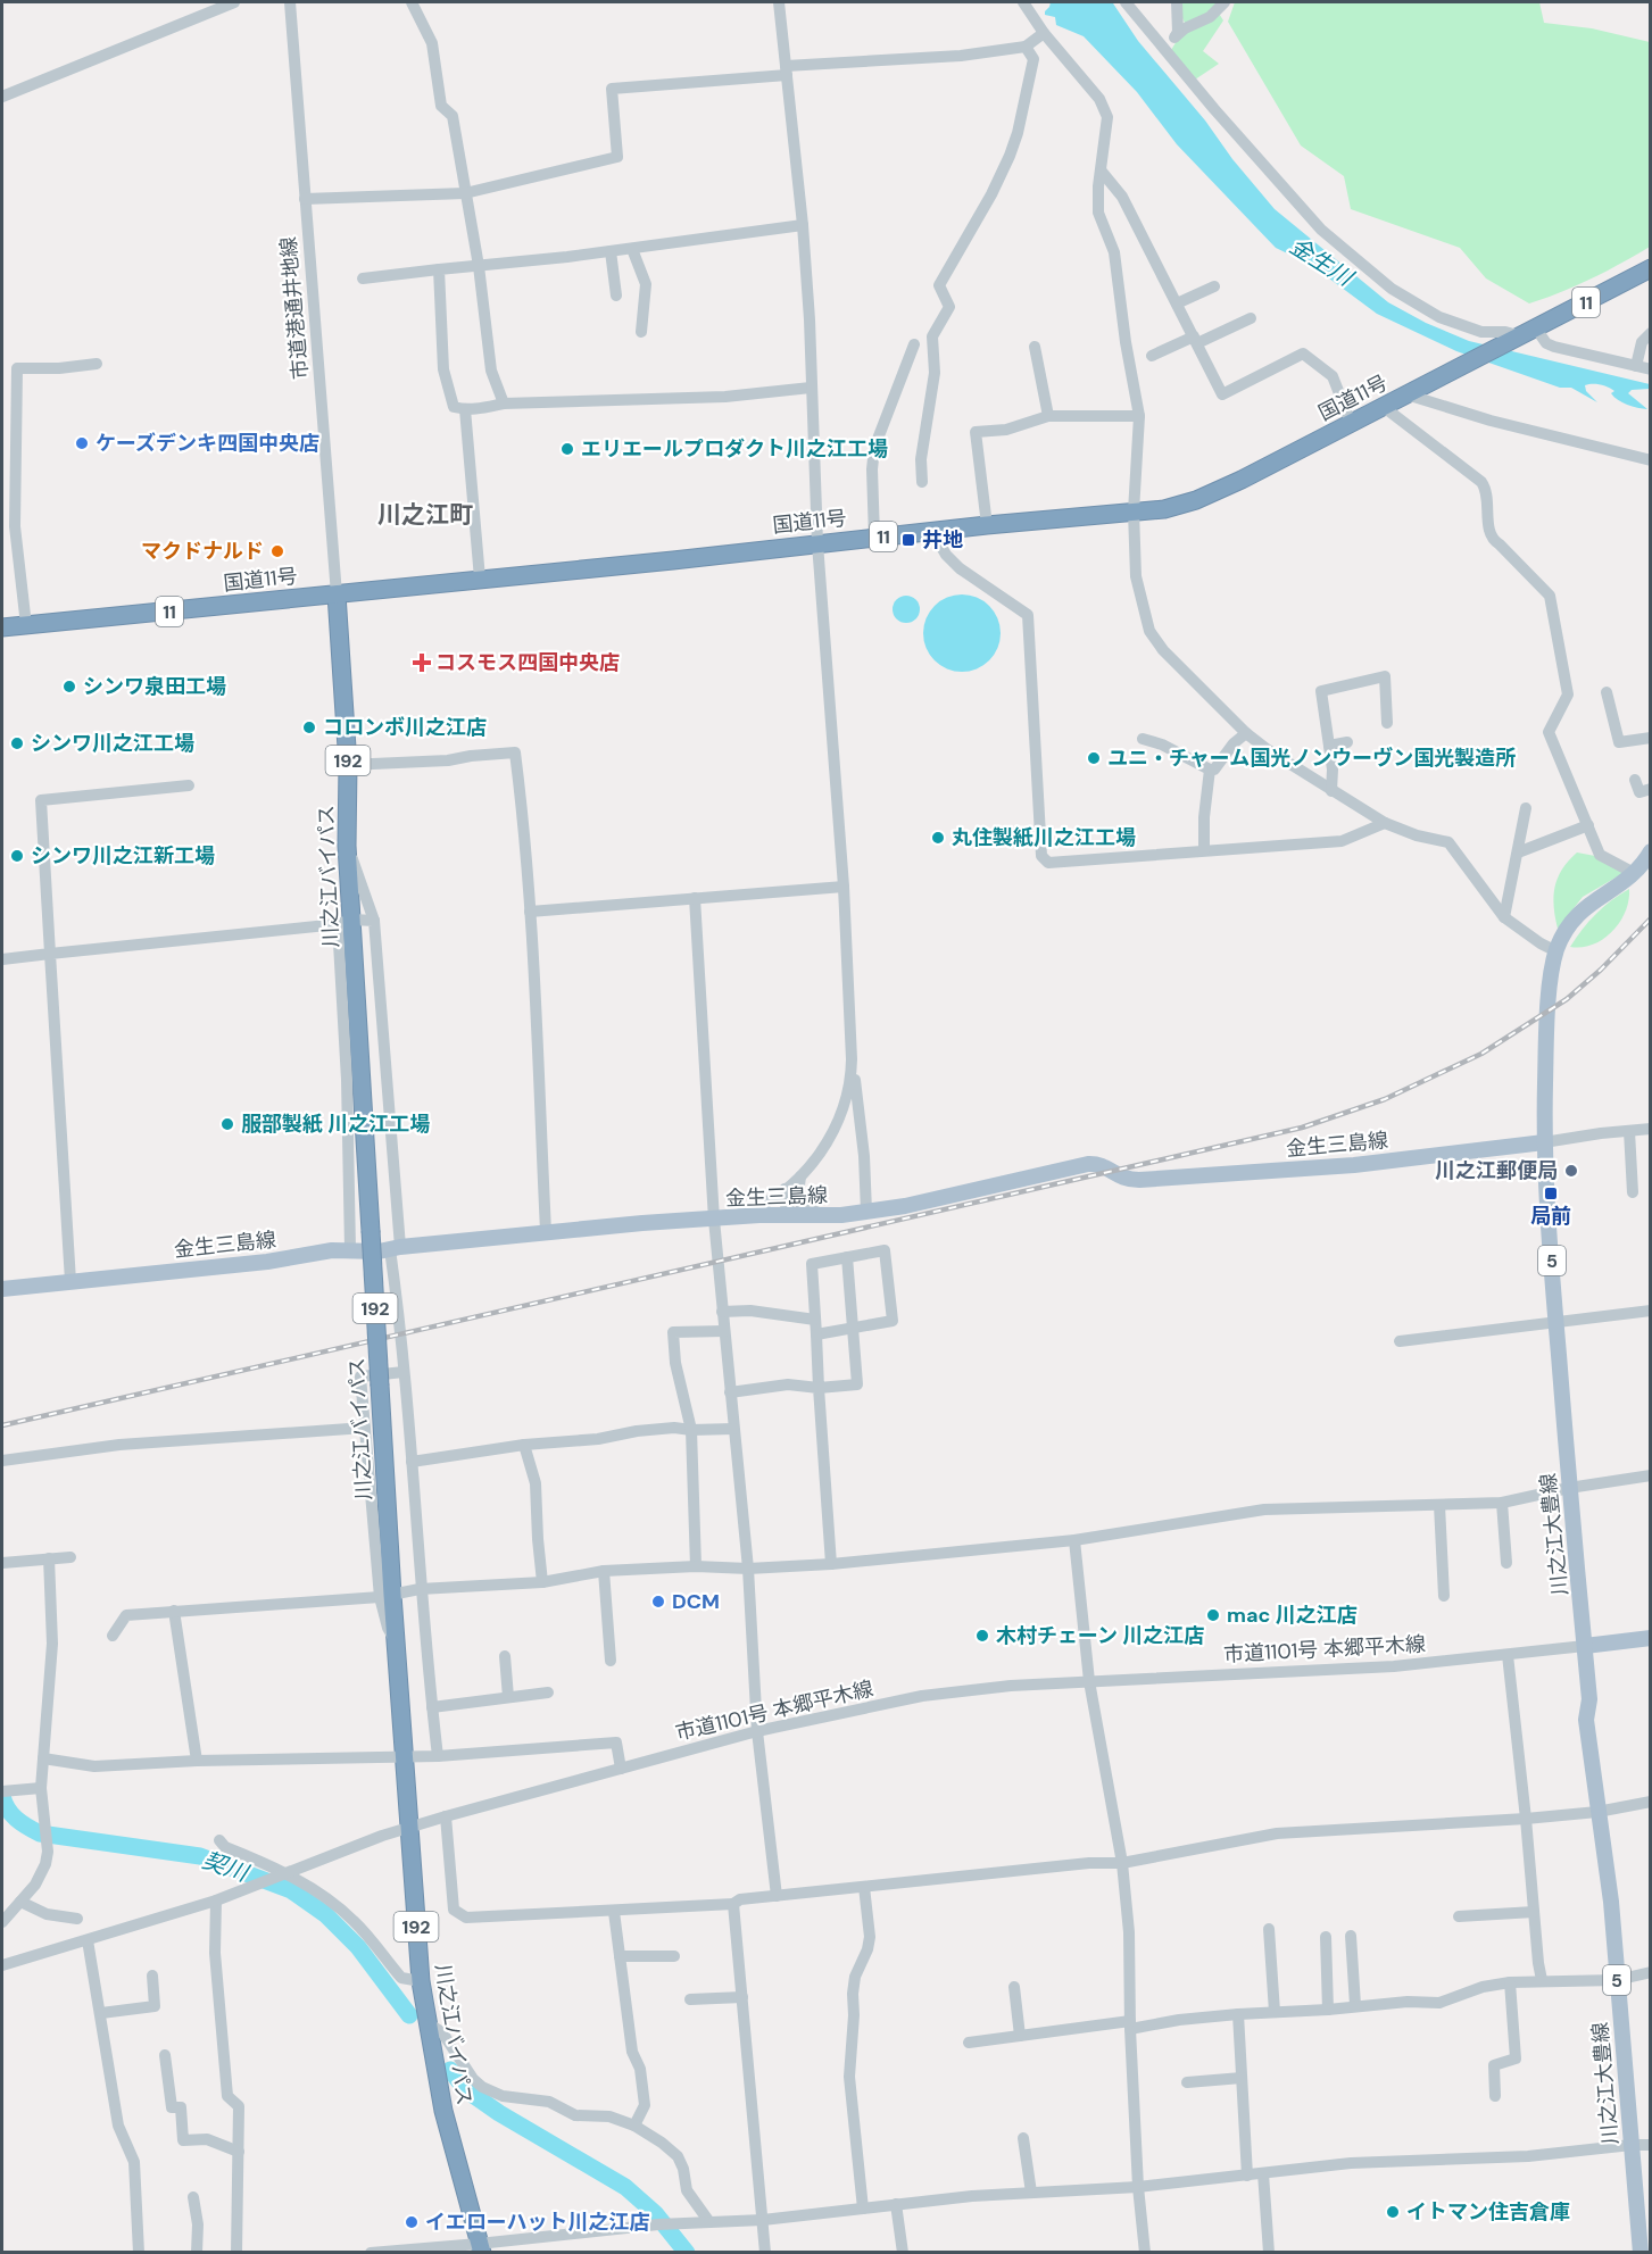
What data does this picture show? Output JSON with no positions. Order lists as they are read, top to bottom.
{
  "streets": {
    "highway": [
      "11",
      "国道11号",
      "192",
      "川之江バイパス"
    ],
    "main road": ["金生三島線", "5", "川之江大豊線"],
    "street": ["市道港通井地線", "市道1101号 本郷平木線"]
  },
  "crossings": [
    ["市道港通井地線", "国道11号"],
    ["市道港通井地線", "川之江バイパス"],
    ["国道11号", "川之江バイパス"],
    ["川之江バイパス", "市道1101号 本郷平木線"],
    ["金生三島線", "川之江大豊線"],
    ["川之江大豊線", "市道1101号 本郷平木線"]
  ],
  "districts": ["川之江町"],
  "water": ["金生川", "契川"],
  "places": {
    "other": [
      "ケーズデンキ四国中央店",
      "エリエールプロダクト川之江工場",
      "マクドナルド",
      "シンワ泉田工場",
      "コロンボ川之江店",
      "シンワ川之江工場",
      "ユニ・チャーム国光ノンウーヴン国光製造所",
      "丸住製紙川之江工場",
      "シンワ川之江新工場",
      "服部製紙 川之江工場",
      "川之江郵便局",
      "DCM",
      "mac 川之江店",
      "木村チェーン 川之江店",
      "イトマン住吉倉庫",
      "イエローハット川之江店"
    ],
    "transit": ["井地", "局前"],
    "health": ["コスモス四国中央店"]
  }
}
